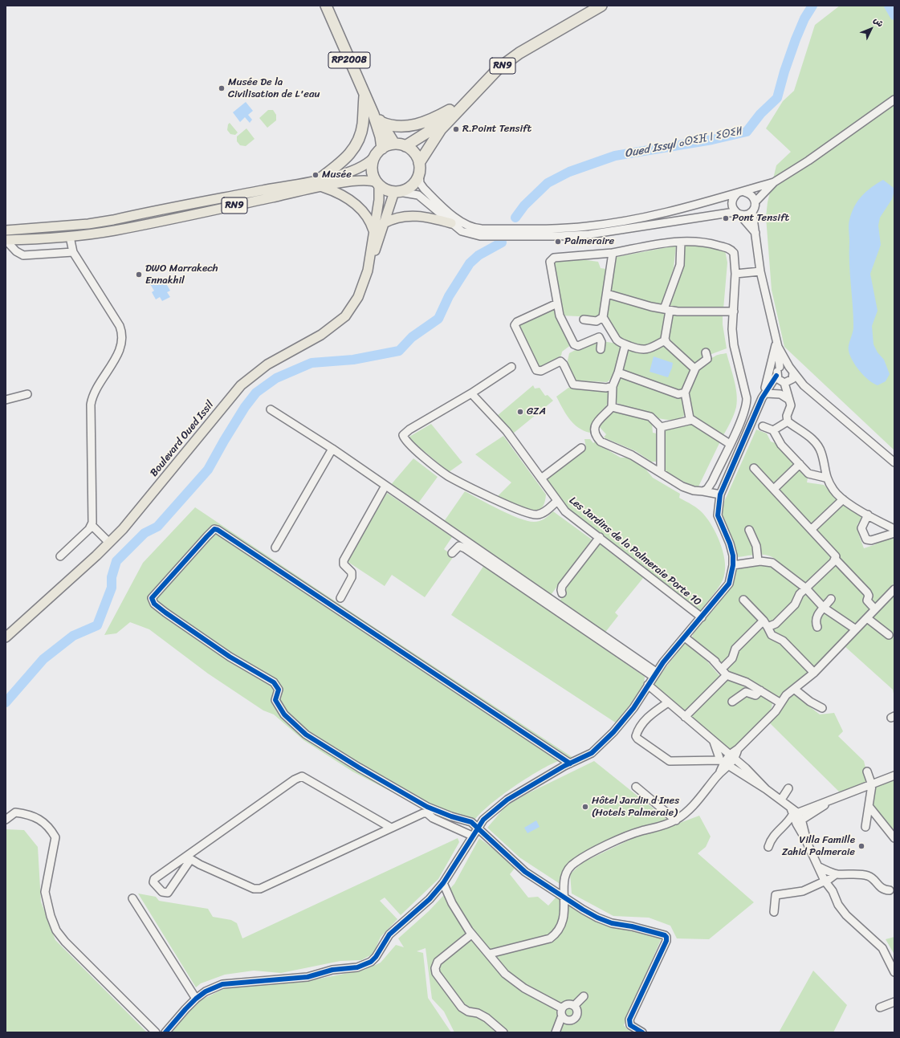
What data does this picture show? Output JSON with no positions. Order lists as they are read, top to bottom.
{
  "streets": {
    "highway": ["RP2008", "RN9"],
    "main road": ["Boulevard Oued Issil"],
    "street": ["Les Jardins de la Palmeraie Porte 10"]
  },
  "crossings": [
    ["RP2008", "RN9"],
    ["RP2008", "Boulevard Oued Issil"],
    ["RN9", "Boulevard Oued Issil"]
  ],
  "water": ["Oued Issyl ⴰⵙⵉⴼ ⵏ ⵉⵙⵉⵍ"],
  "places": [
    "Musée De la Civilisation de L'eau",
    "R.Point Tensift",
    "Musée",
    "Pont Tensift",
    "Palmeraire",
    "DWO Marrakech Ennakhil",
    "GZA",
    "Hôtel Jardin d Ines (Hotels Palmeraie)",
    "Villa Famille Zahid Palmeraie"
  ],
  "north": "top right"
}
